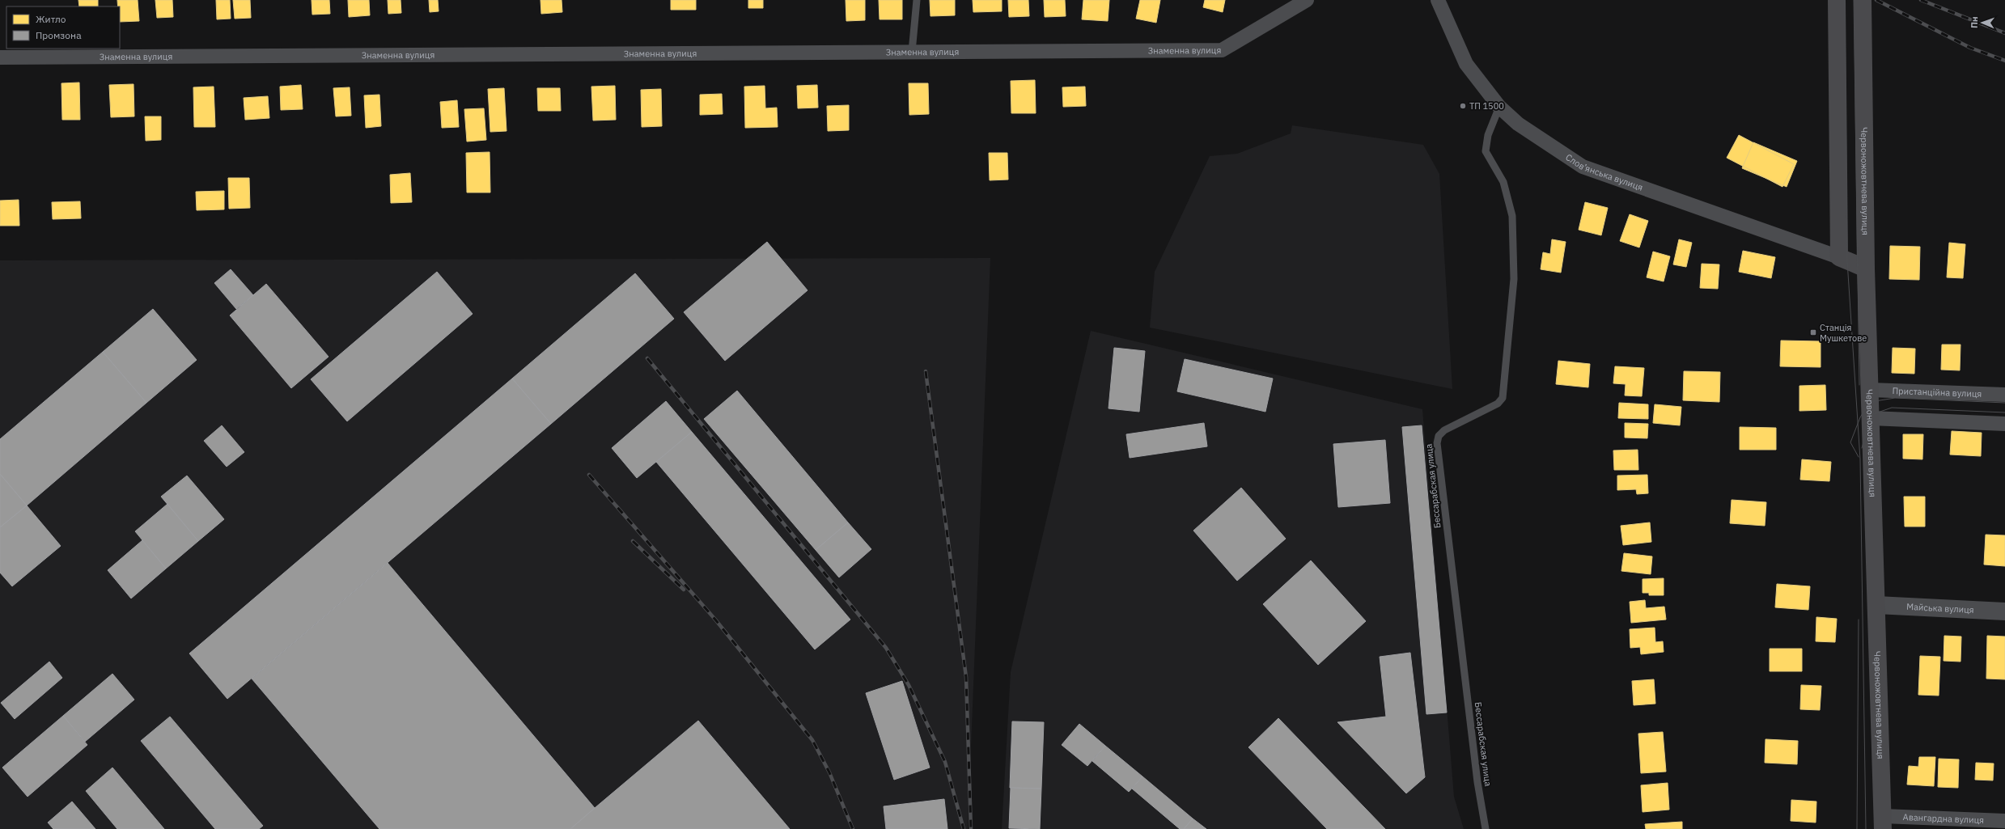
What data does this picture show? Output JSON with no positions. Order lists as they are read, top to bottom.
{
  "streets": {
    "main road": ["Червоножовтнева вулиця"],
    "street": [
      "Знаменна вулиця",
      "Слов’янська вулиця",
      "Пристанційна вулиця",
      "Майська вулиця",
      "Авангардна вулиця"
    ],
    "lane": ["Бессарабская улица"]
  },
  "crossings": [
    ["Слов’янська вулиця", "Бессарабская улица"],
    ["Червоножовтнева вулиця", "Пристанційна вулиця"],
    ["Червоножовтнева вулиця", "Майська вулиця"],
    ["Червоножовтнева вулиця", "Авангардна вулиця"]
  ],
  "places": {
    "other": ["ТП 1500"],
    "transit": ["Станція Мушкетове"]
  },
  "legend": ["Житло", "Промзона"],
  "north": "left"
}
